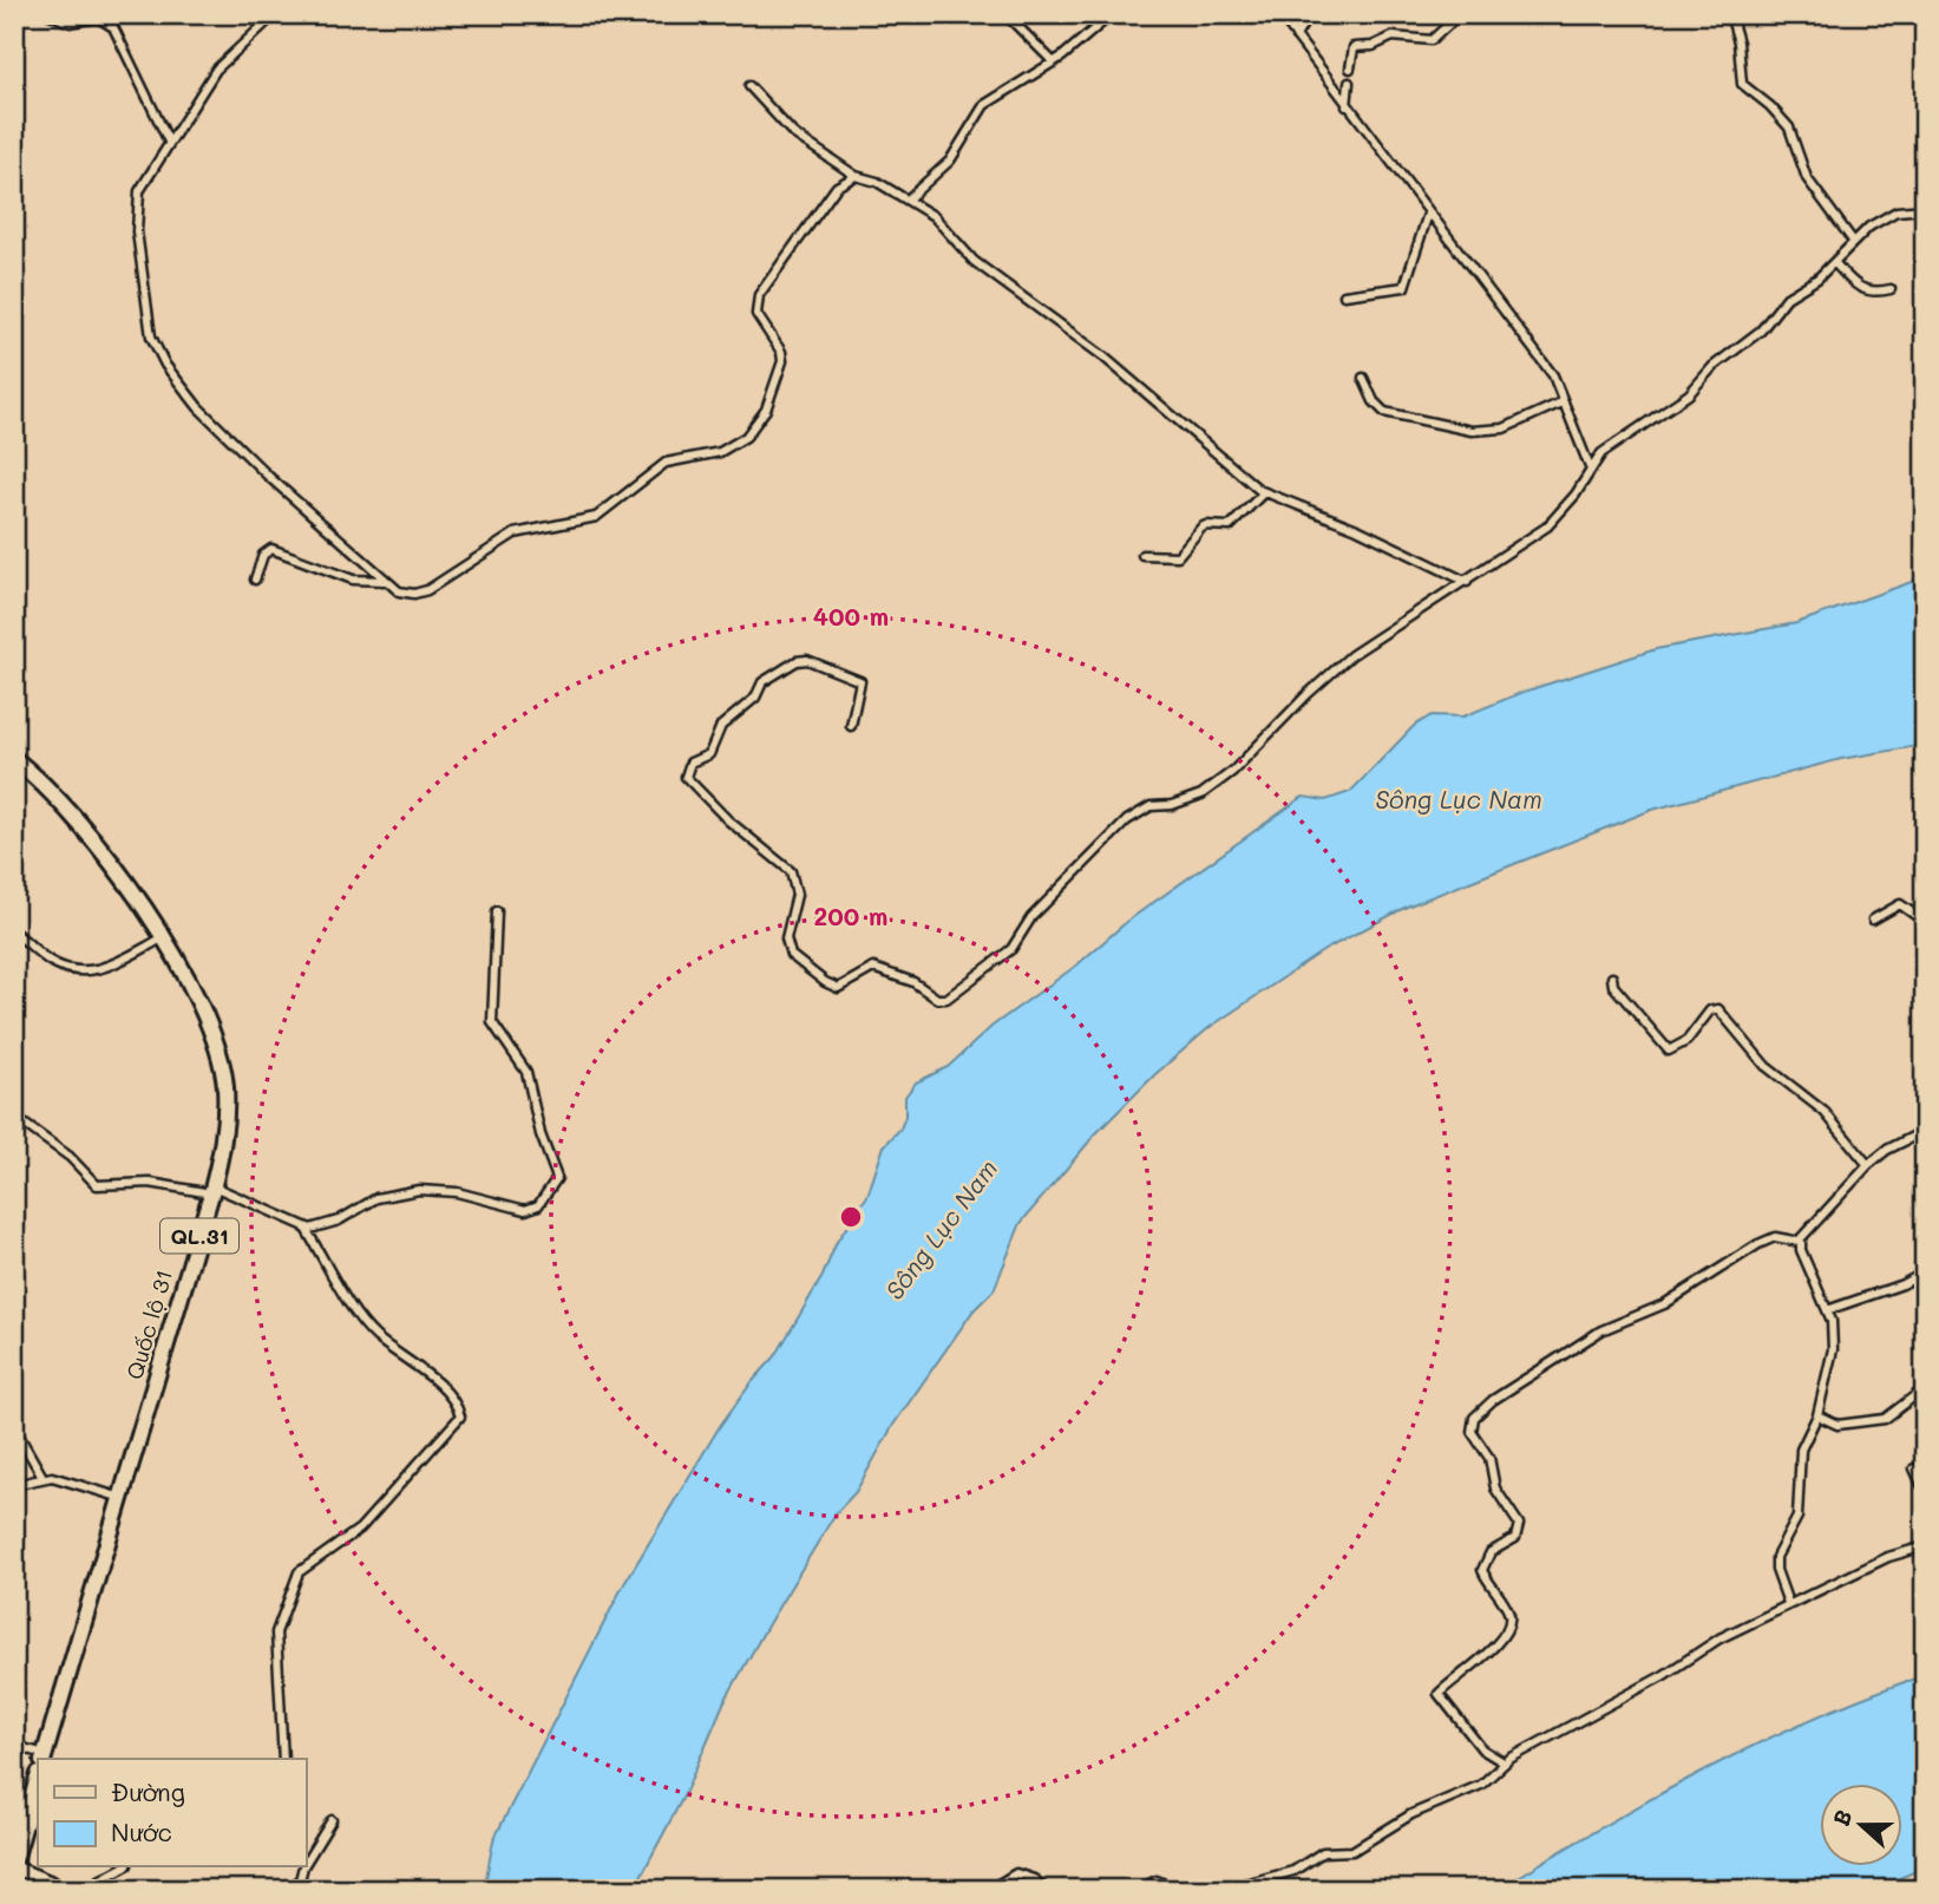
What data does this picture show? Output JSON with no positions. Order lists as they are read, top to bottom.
{
  "streets": {
    "highway": ["QL.31", "Quốc lộ 31"]
  },
  "water": ["Sông Lục Nam"],
  "legend": ["Đường", "Nước"],
  "north": "left",
  "rings": ["400 m", "200 m"]
}
